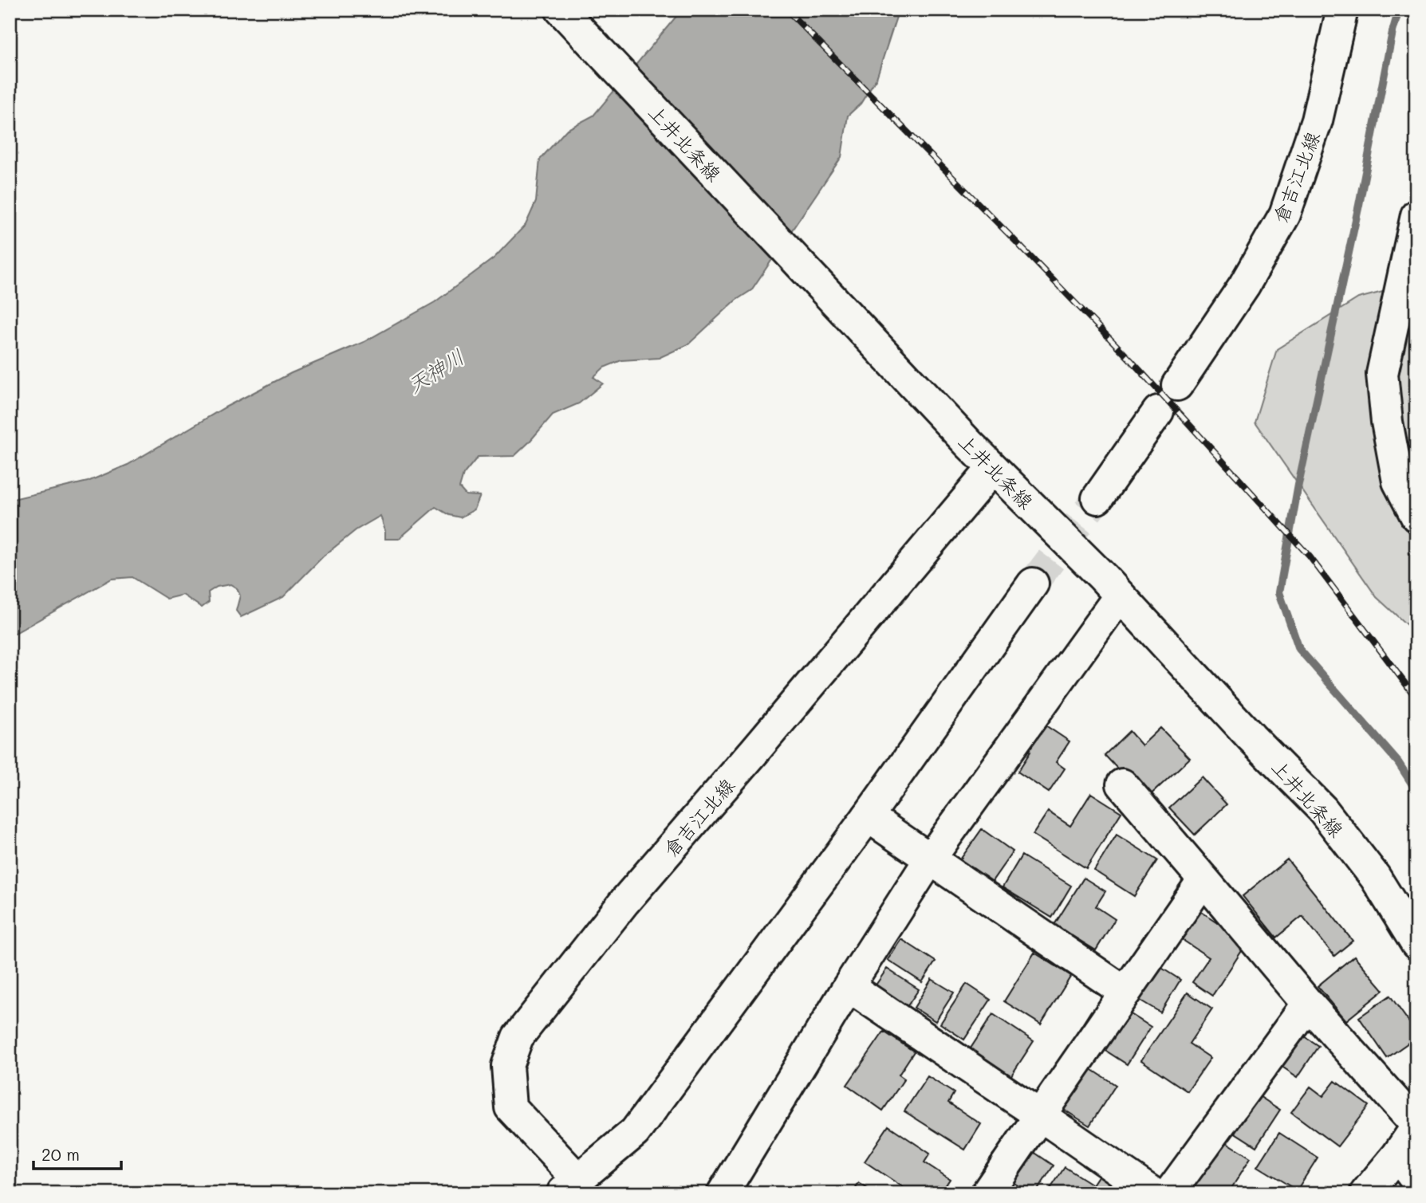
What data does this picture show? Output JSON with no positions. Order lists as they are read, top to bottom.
{
  "streets": {
    "main road": ["上井北条線", "倉吉江北線"]
  },
  "crossings": [
    ["上井北条線", "倉吉江北線"]
  ],
  "water": ["天神川"],
  "scale_bar": "20 m"
}
